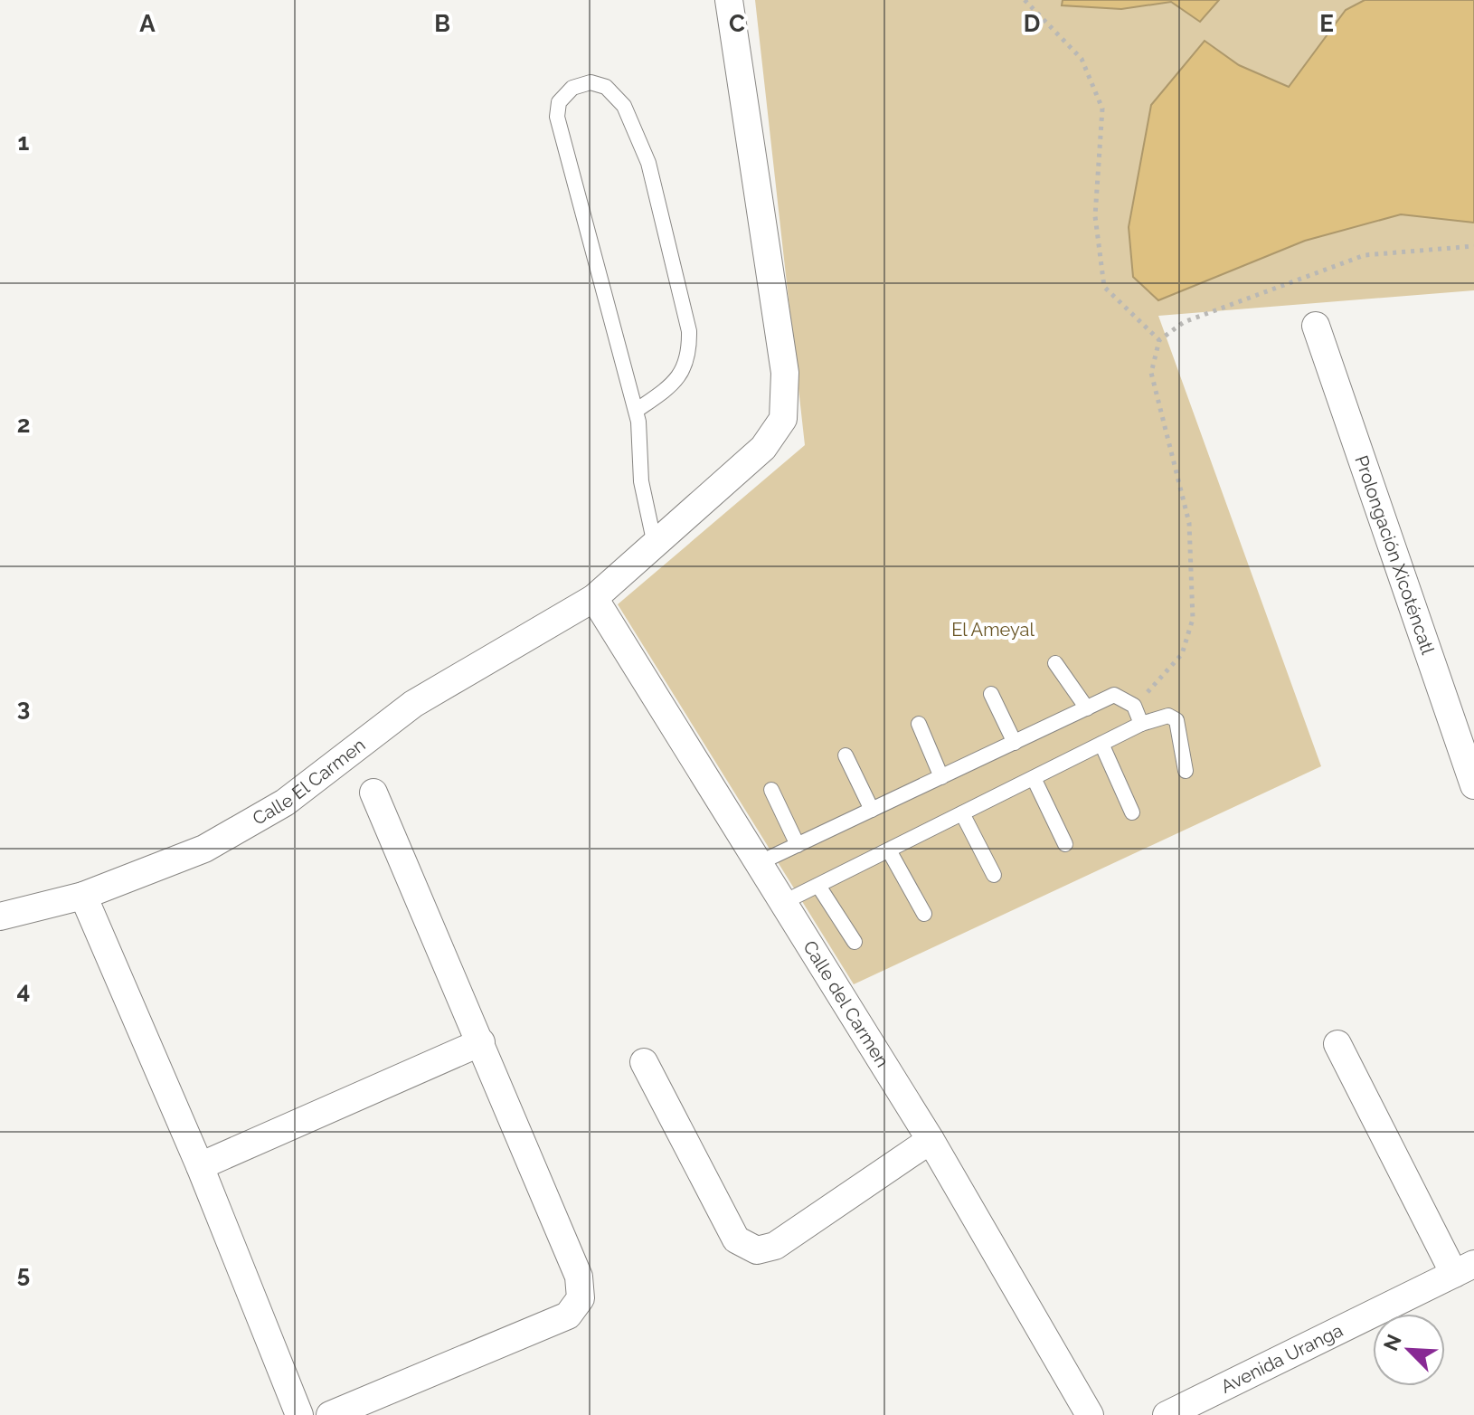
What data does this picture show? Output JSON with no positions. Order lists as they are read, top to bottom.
{
  "streets": {
    "street": [
      "Prolongación Xicoténcatl",
      "Calle El Carmen",
      "Calle del Carmen",
      "Avenida Uranga"
    ]
  },
  "crossings": [
    ["Calle El Carmen", "Calle del Carmen"]
  ],
  "parks": ["El Ameyal"],
  "north": "top left",
  "grid": {
    "columns": [
      "A",
      "B",
      "C",
      "D",
      "E"
    ],
    "rows": [
      "1",
      "2",
      "3",
      "4",
      "5"
    ]
  }
}
